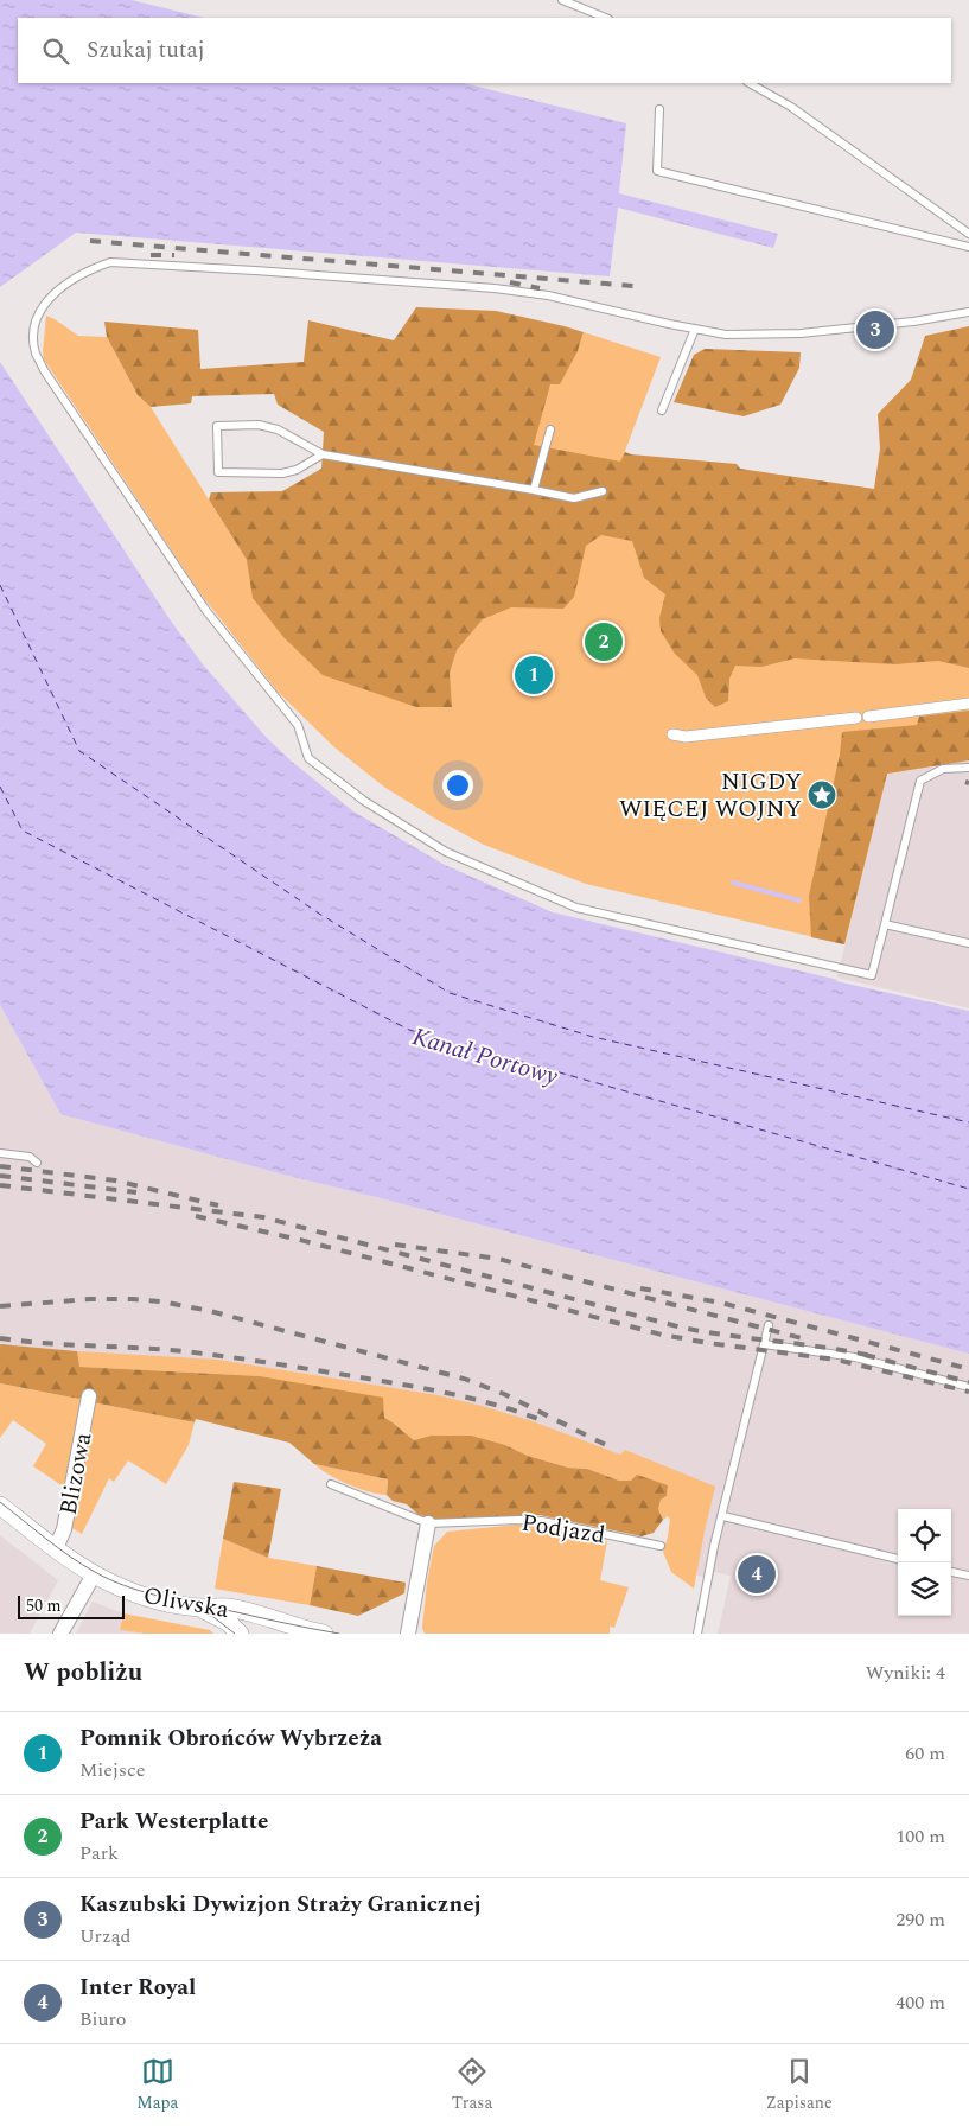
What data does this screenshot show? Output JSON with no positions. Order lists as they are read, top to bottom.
{
  "streets": {
    "street": ["Blizowa", "Oliwska"],
    "lane": ["Podjazd"]
  },
  "crossings": [
    ["Blizowa", "Oliwska"]
  ],
  "water": ["Kanał Portowy"],
  "places": {
    "place": ["NIGDY WIĘCEJ WOJNY"]
  },
  "scale_bar": "50 m",
  "page": {
    "search": "Szukaj tutaj",
    "pins": [
      "3",
      "2",
      "1",
      "4"
    ],
    "scale": "50 m",
    "heading": ["W pobliżu", "Wyniki: 4"],
    "list": [
      {
        "mark": "1",
        "name": "Pomnik Obrońców Wybrzeża",
        "note": "Miejsce",
        "value": "60 m"
      },
      {
        "mark": "2",
        "name": "Park Westerplatte",
        "note": "Park",
        "value": "100 m"
      },
      {
        "mark": "3",
        "name": "Kaszubski Dywizjon Straży Granicznej",
        "note": "Urząd",
        "value": "290 m"
      },
      {
        "mark": "4",
        "name": "Inter Royal",
        "note": "Biuro",
        "value": "400 m"
      }
    ],
    "nav": ["Mapa", "Trasa", "Zapisane"]
  }
}
